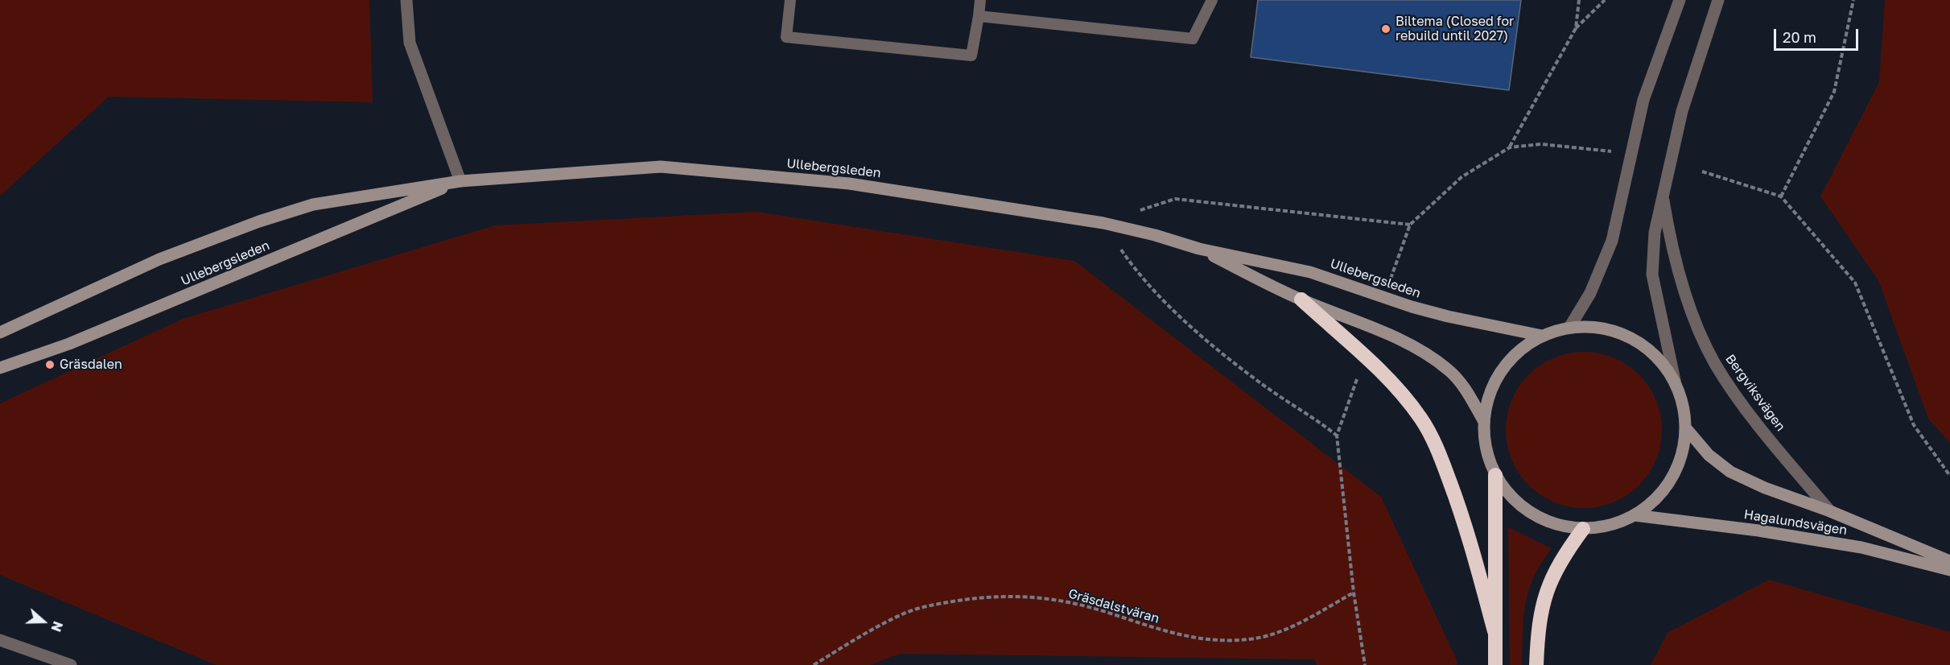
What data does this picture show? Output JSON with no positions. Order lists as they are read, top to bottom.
{
  "streets": {
    "main road": ["Ullebergsleden", "Hagalundsvägen"],
    "street": ["Bergviksvägen"],
    "path": ["Gräsdalstväran"]
  },
  "crossings": [
    ["Bergviksvägen", "Hagalundsvägen"]
  ],
  "places": ["Biltema (Closed for rebuild until 2027)", "Gräsdalen"],
  "scale_bar": "20 m",
  "north": "right"
}
